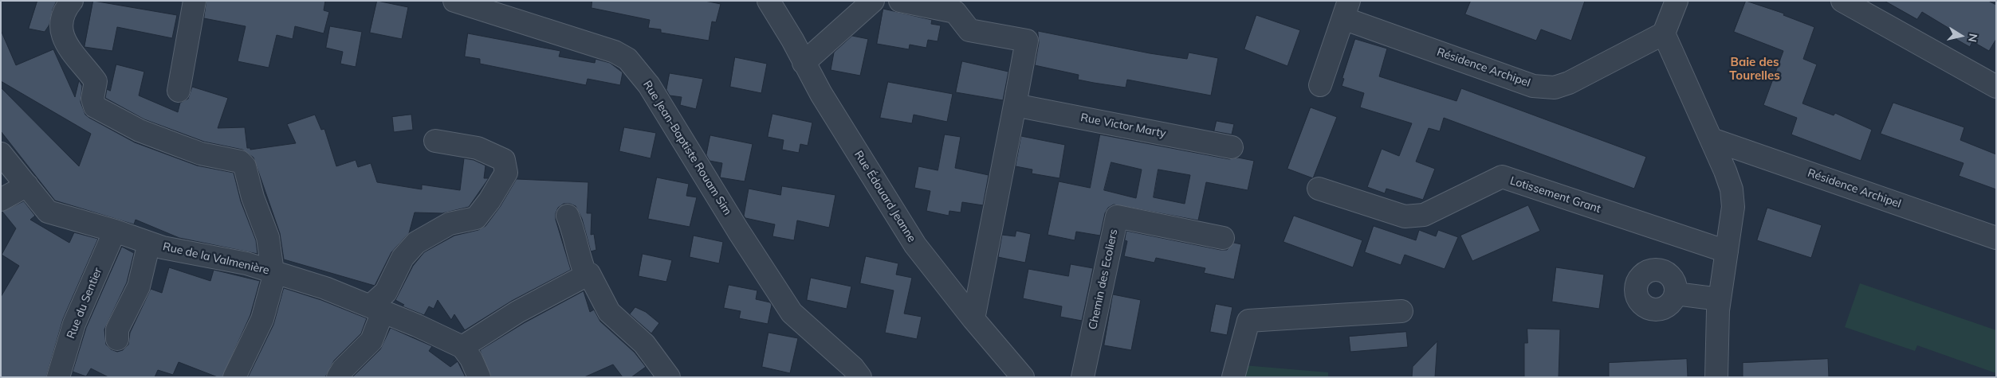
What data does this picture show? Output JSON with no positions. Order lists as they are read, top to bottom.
{
  "streets": {
    "street": [
      "Résidence Archipel",
      "Rue Victor Marty",
      "Rue Jean-Baptiste Rouam Sim",
      "Lotissement Grant",
      "Rue Édouard Jeanne",
      "Rue de la Valmenière",
      "Chemin des Ecoliers",
      "Rue du Sentier"
    ]
  },
  "crossings": [
    ["Rue de la Valmenière", "Rue du Sentier"]
  ],
  "districts": ["Baie des Tourelles"],
  "north": "right"
}
